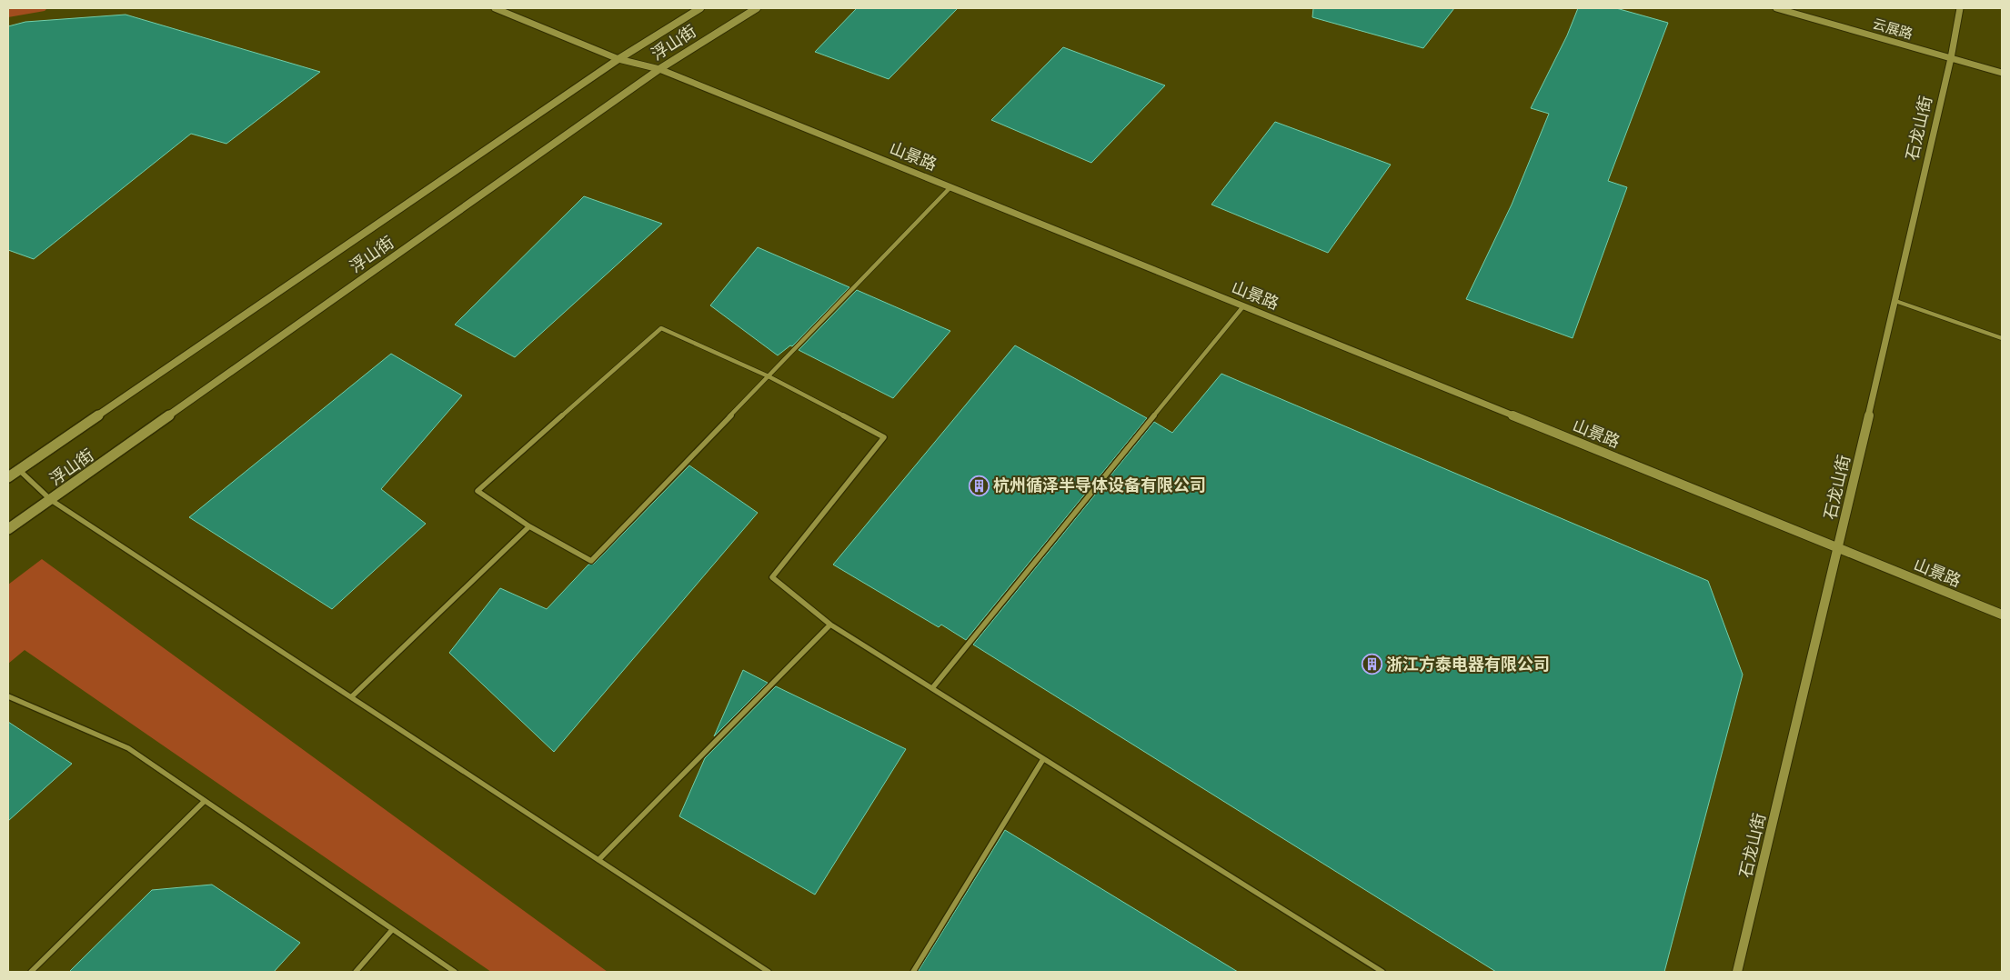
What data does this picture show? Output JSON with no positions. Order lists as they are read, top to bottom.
{
  "streets": {
    "main road": ["浮山街"],
    "street": ["云展路", "石龙山街", "山景路"]
  },
  "crossings": [
    ["云展路", "石龙山街"],
    ["浮山街", "山景路"],
    ["石龙山街", "山景路"]
  ],
  "places": {
    "building": ["杭州循泽半导体设备有限公司", "浙江方泰电器有限公司"]
  }
}
